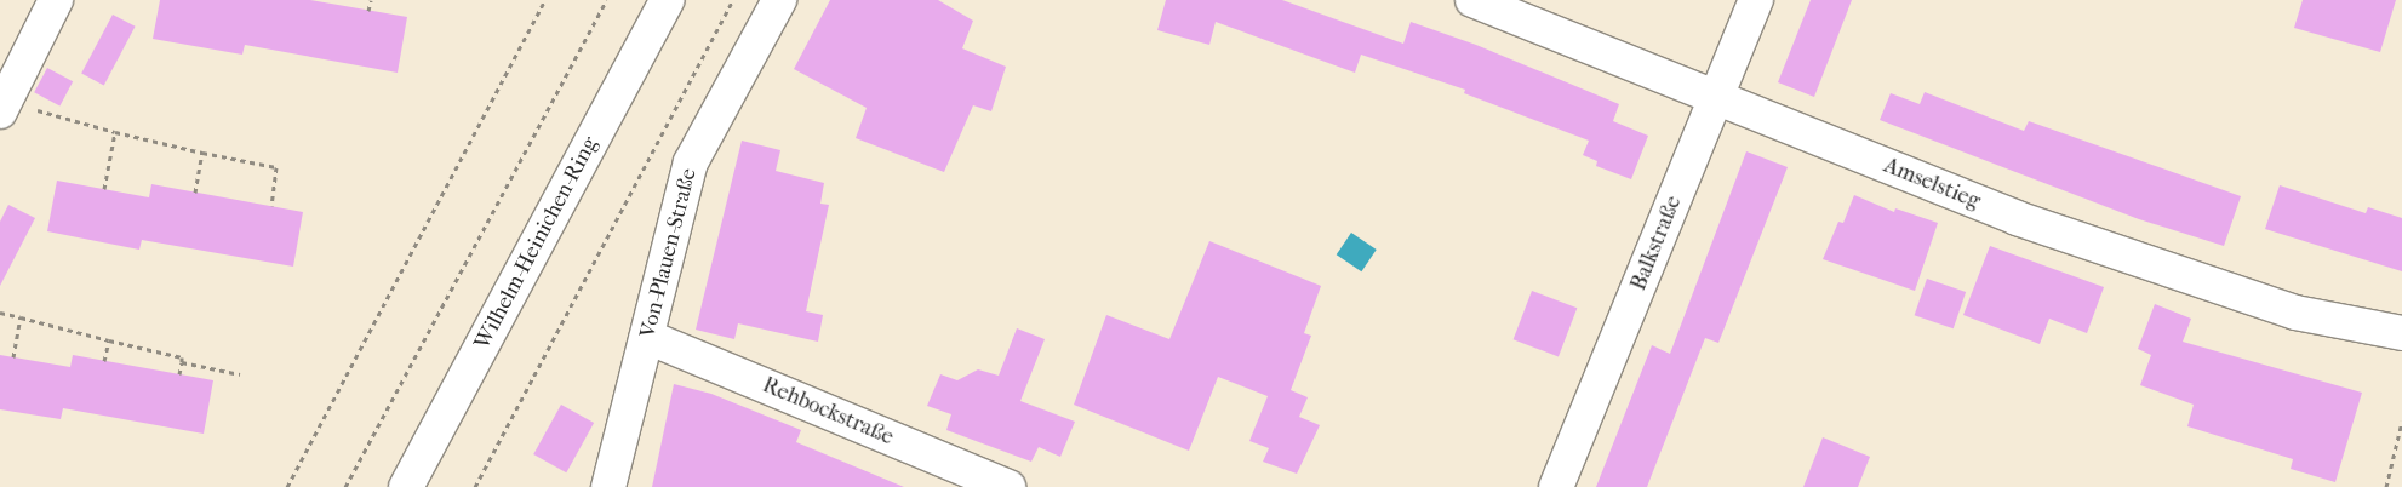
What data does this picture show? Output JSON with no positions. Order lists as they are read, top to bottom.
{
  "streets": {
    "street": [
      "Amselstieg",
      "Wilhelm-Heinichen-Ring",
      "Balkstraße",
      "Von-Plauen-Straße",
      "Rehbockstraße"
    ]
  },
  "crossings": [
    ["Amselstieg", "Balkstraße"],
    ["Von-Plauen-Straße", "Rehbockstraße"]
  ]
}
